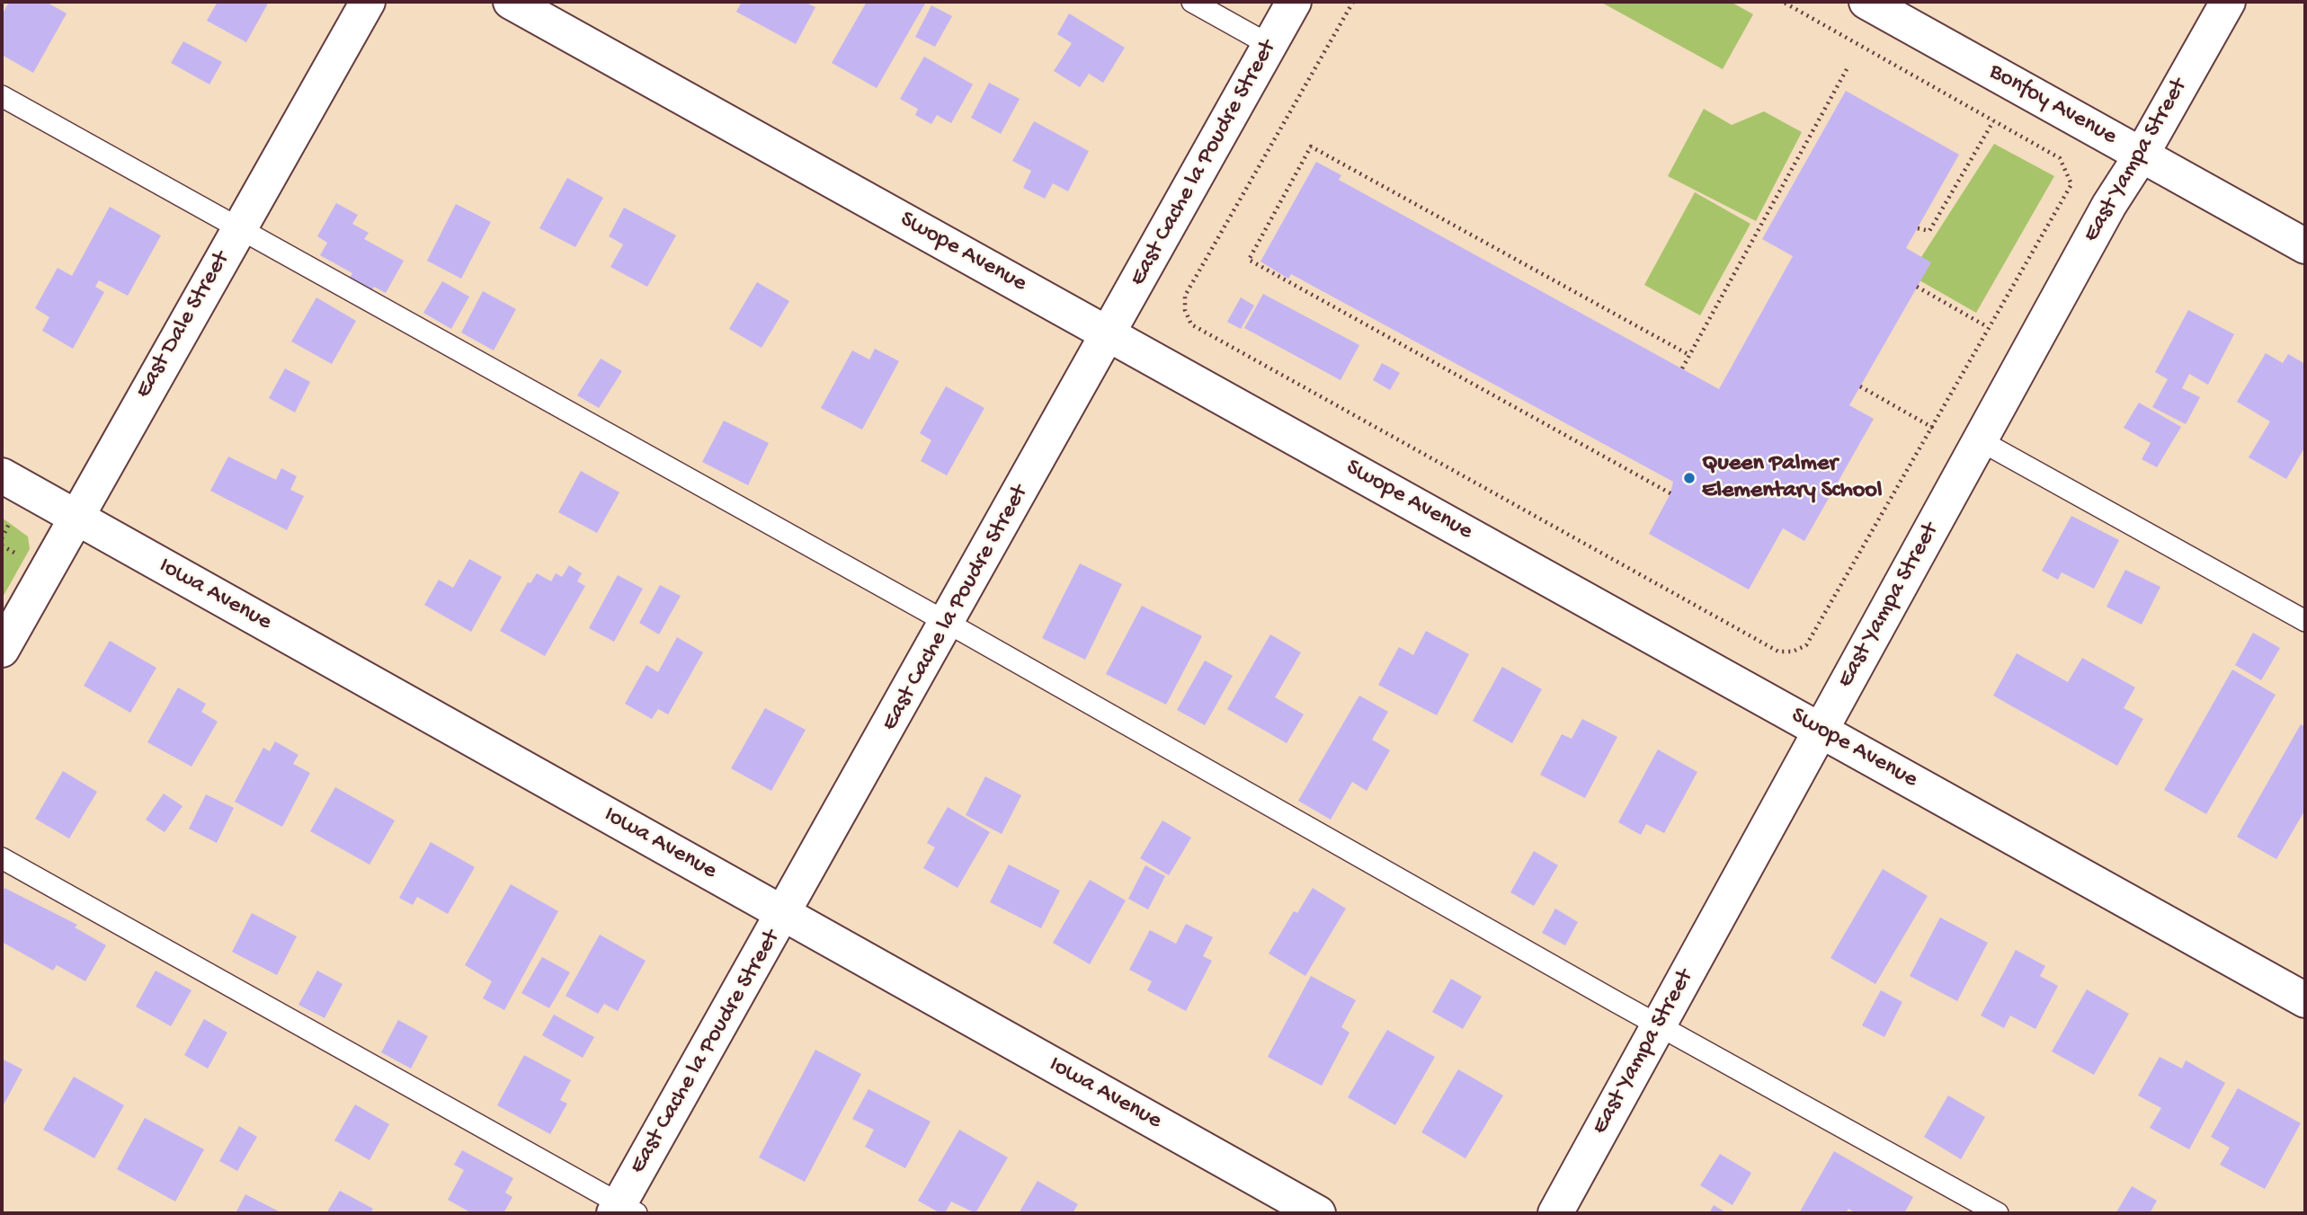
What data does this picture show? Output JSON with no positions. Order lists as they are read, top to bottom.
{
  "streets": {
    "street": [
      "Bonfoy Avenue",
      "East Yampa Street",
      "East Cache la Poudre Street",
      "Swope Avenue",
      "East Dale Street",
      "Iowa Avenue"
    ]
  },
  "crossings": [
    ["Bonfoy Avenue", "East Yampa Street"],
    ["East Yampa Street", "Swope Avenue"],
    ["East Cache la Poudre Street", "Swope Avenue"],
    ["East Cache la Poudre Street", "Iowa Avenue"],
    ["East Dale Street", "Iowa Avenue"]
  ],
  "places": ["Queen Palmer Elementary School"]
}
